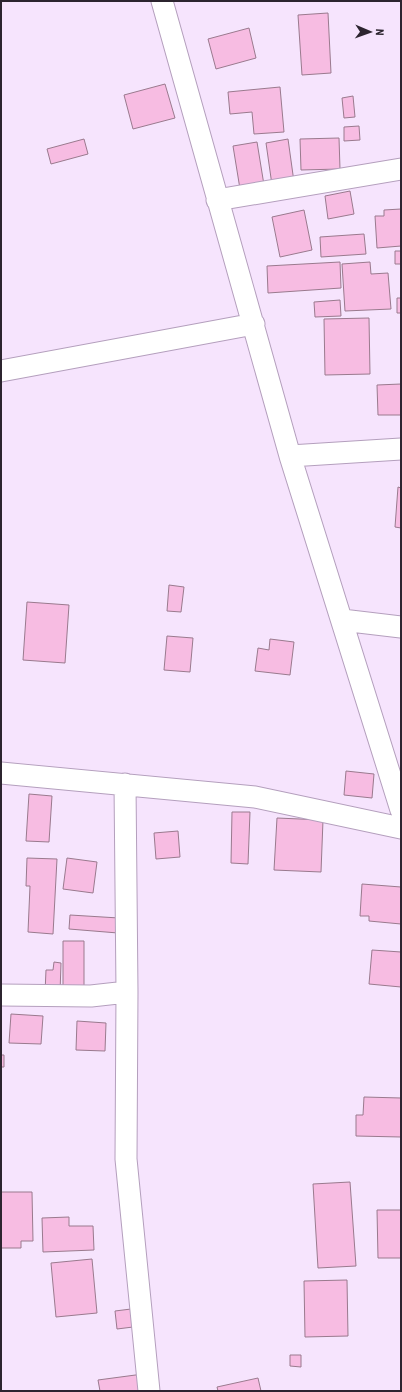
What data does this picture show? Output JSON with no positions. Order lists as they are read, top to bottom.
{
  "north": "right"
}
